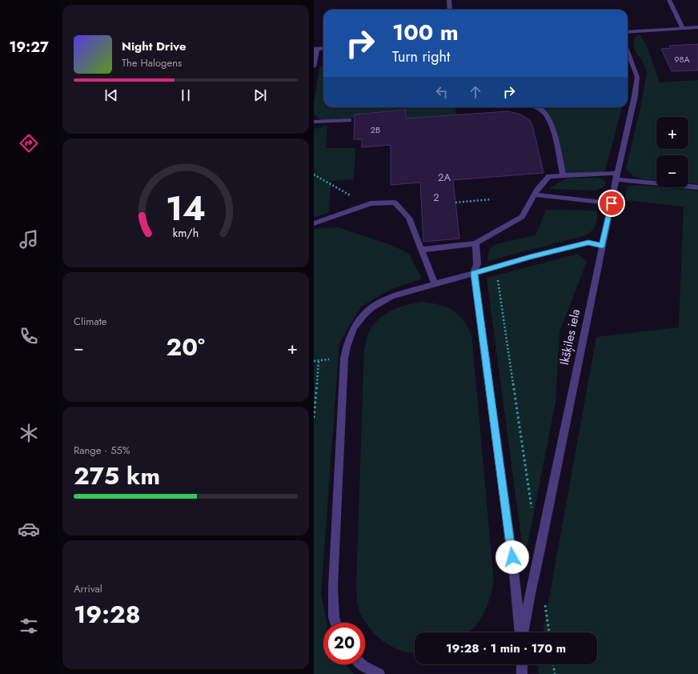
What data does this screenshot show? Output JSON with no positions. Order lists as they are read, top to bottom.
{
  "streets": {
    "street": ["Ikšķiles iela"]
  },
  "house_numbers": [
    "98A",
    "2B",
    "2A",
    "2"
  ],
  "page": {
    "tabs": "19:27",
    "turn": ["100 m", "Turn right"],
    "song": ["Night Drive", "The Halogens"],
    "map_buttons": ["+", "−"],
    "tile": [
      "Climate",
      ["Range · 55%", "275 km"],
      ["Arrival", "19:28"]
    ],
    "heat": ["−", "20°", "+"],
    "limit": "20",
    "trip": "19:28 · 1 min · 170 m",
    "gauge": ["14", "km/h"]
  }
}
